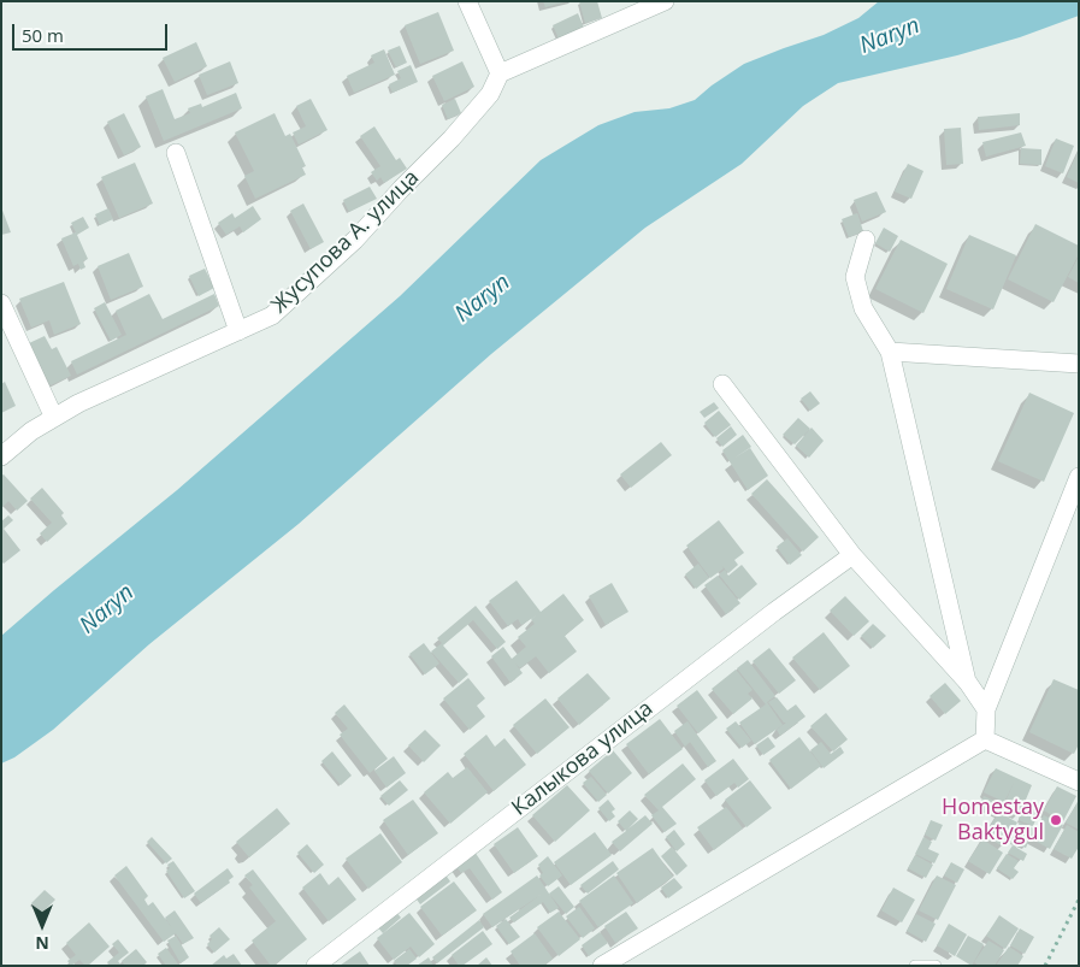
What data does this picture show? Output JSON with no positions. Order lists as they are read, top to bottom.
{
  "streets": {
    "street": ["Жусупова А. улица", "Калыкова улица"]
  },
  "water": ["Naryn"],
  "places": ["Homestay Baktygul"],
  "scale_bar": "50 m",
  "north": "bottom"
}
